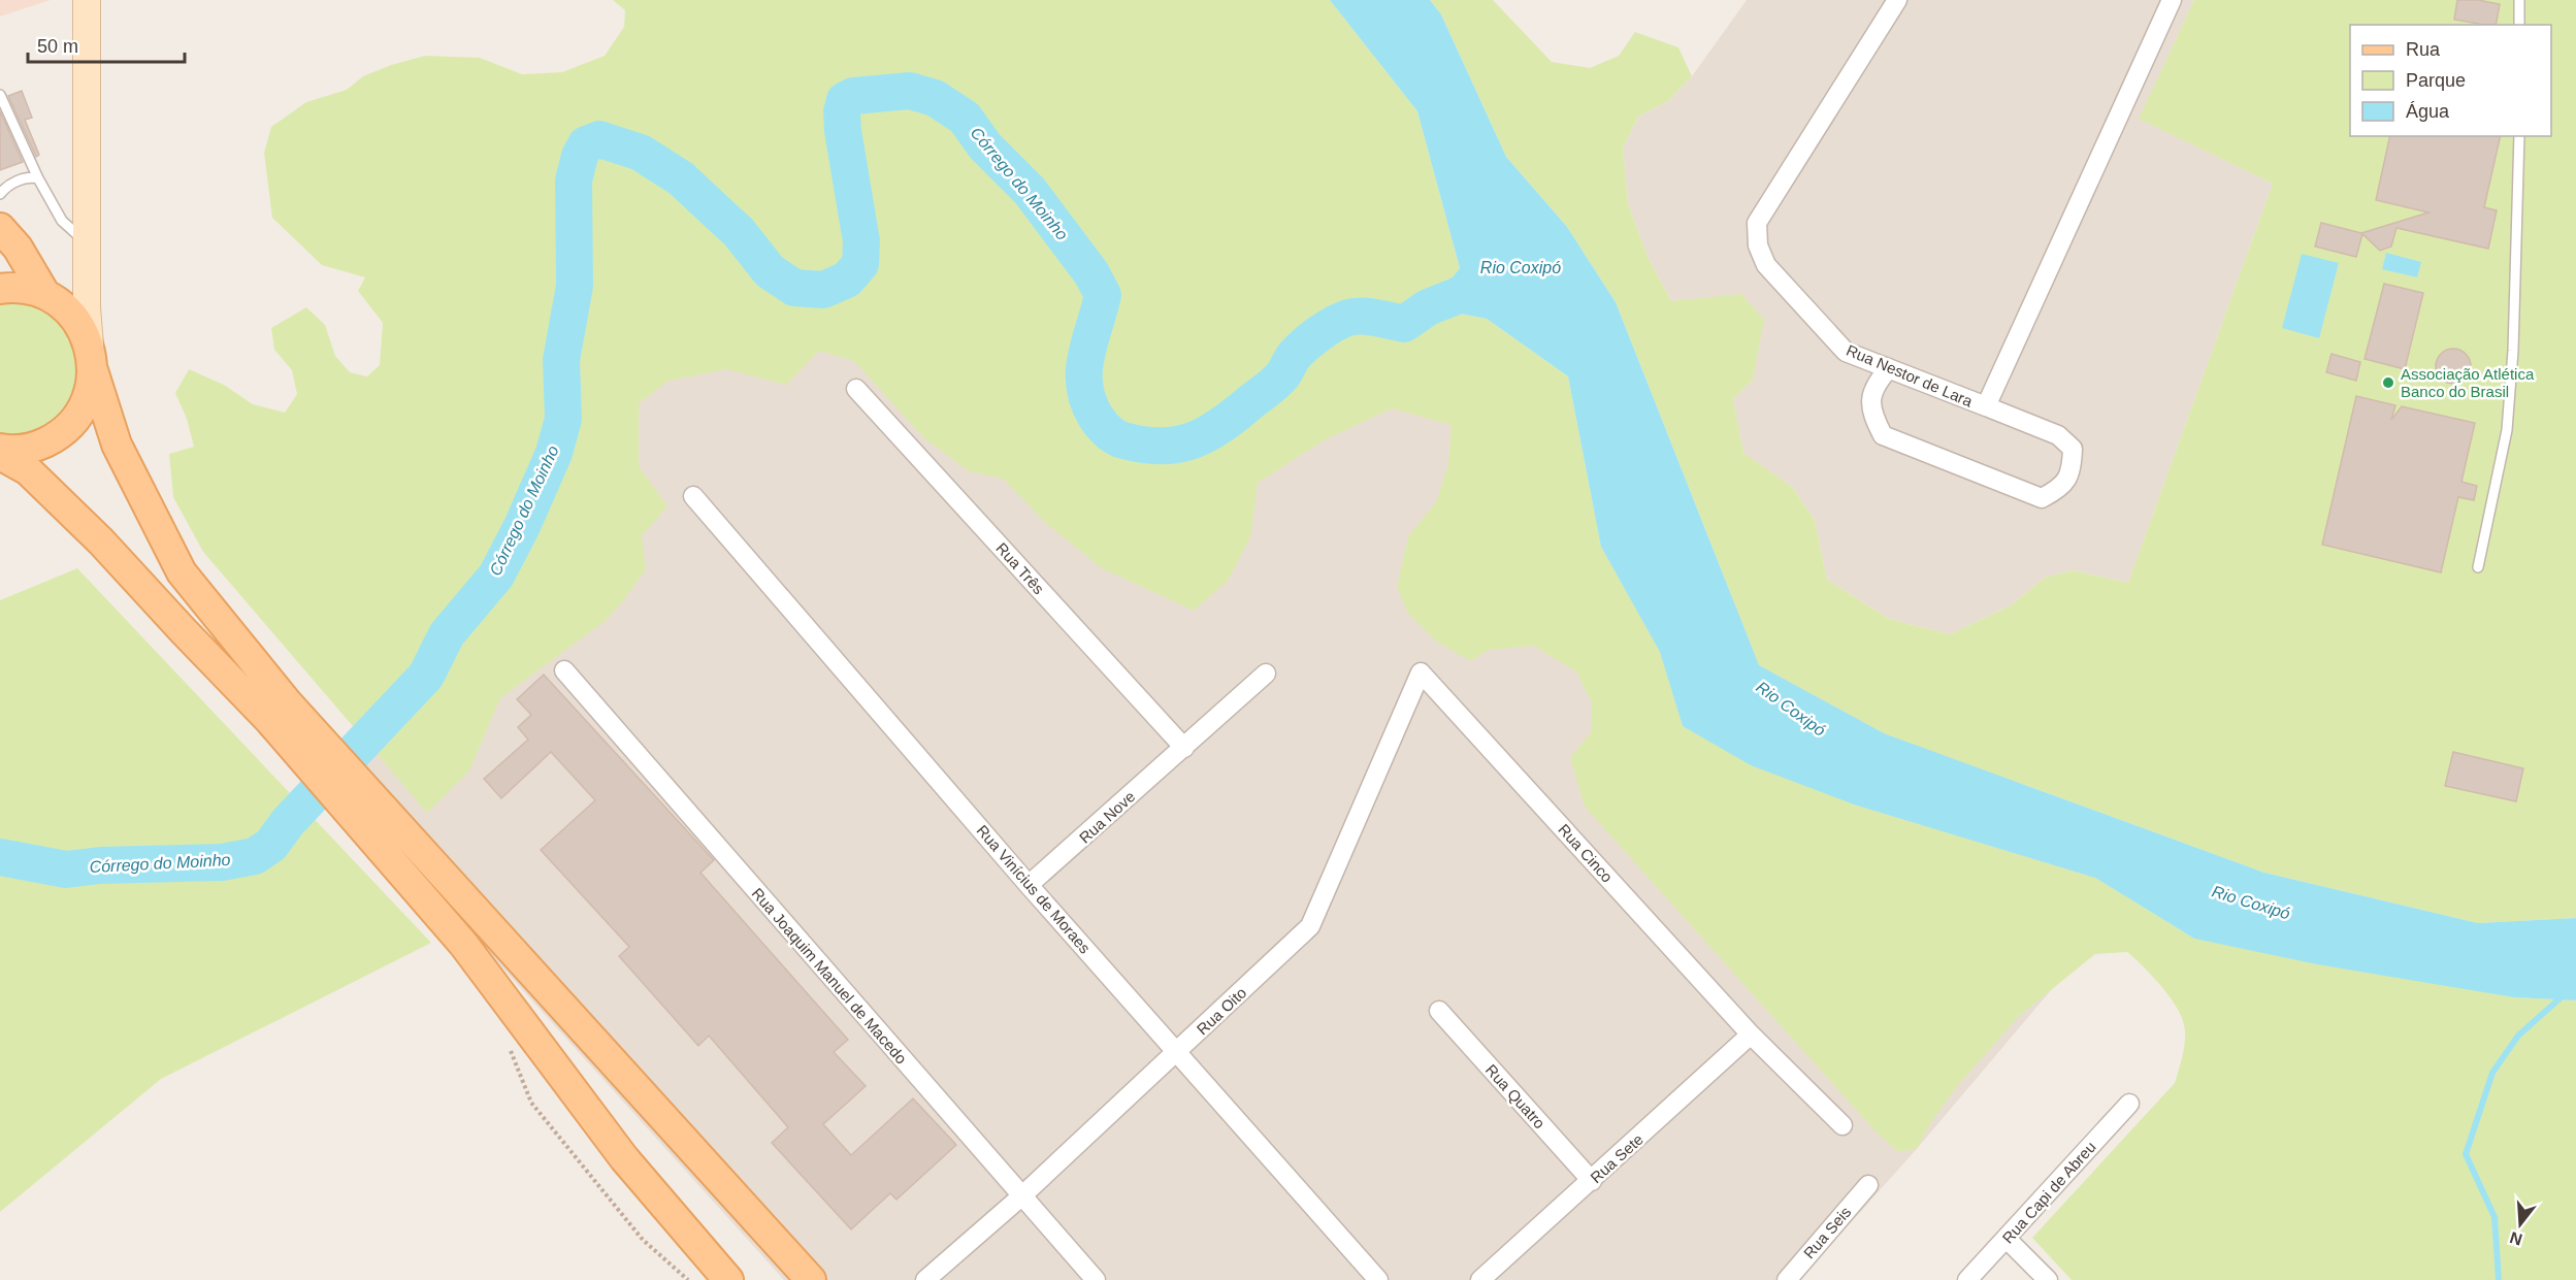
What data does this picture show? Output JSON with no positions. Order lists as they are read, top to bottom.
{
  "streets": {
    "street": [
      "Rua Nestor de Lara",
      "Rua Três",
      "Rua Nove",
      "Rua Cinco",
      "Rua Vinícius de Moraes",
      "Rua Joaquim Manuel de Macedo",
      "Rua Oito",
      "Rua Quatro",
      "Rua Sete",
      "Rua Capi de Abreu",
      "Rua Seis"
    ]
  },
  "crossings": [
    ["Rua Três", "Rua Nove"],
    ["Rua Nove", "Rua Vinícius de Moraes"],
    ["Rua Cinco", "Rua Oito"],
    ["Rua Cinco", "Rua Sete"],
    ["Rua Vinícius de Moraes", "Rua Oito"],
    ["Rua Joaquim Manuel de Macedo", "Rua Oito"],
    ["Rua Quatro", "Rua Sete"]
  ],
  "water": ["Córrego do Moinho", "Rio Coxipó"],
  "places": ["Associação Atlética Banco do Brasil"],
  "legend": ["Rua", "Parque", "Água"],
  "scale_bar": "50 m",
  "north": "bottom"
}
